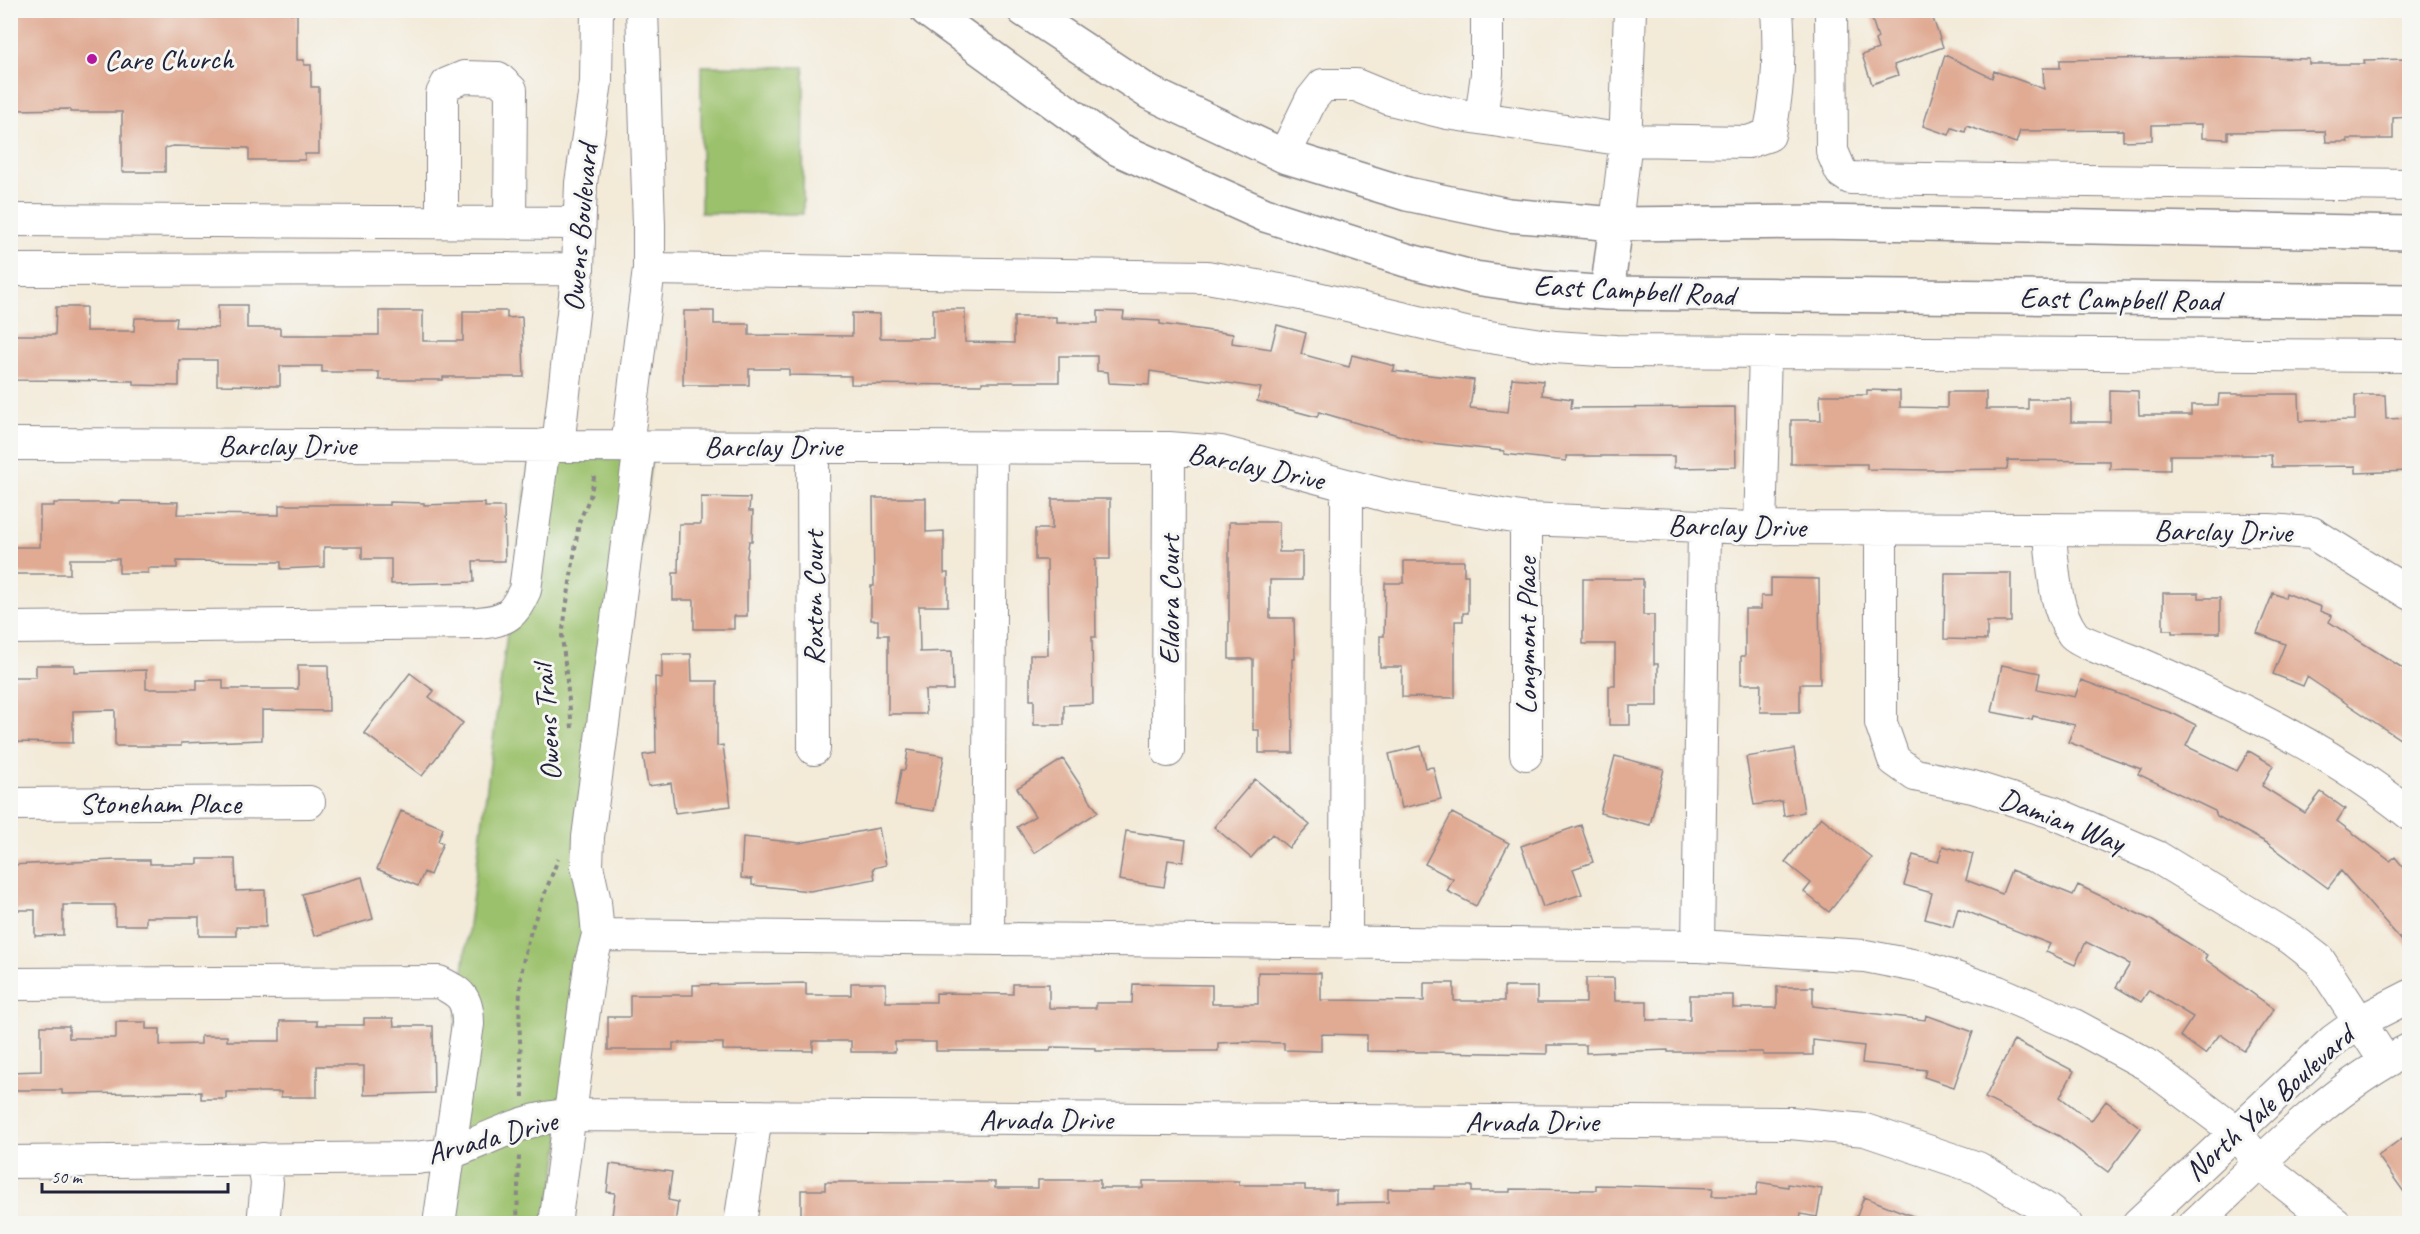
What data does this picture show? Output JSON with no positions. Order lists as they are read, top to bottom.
{
  "streets": {
    "main road": ["East Campbell Road"],
    "street": [
      "Owens Boulevard",
      "Barclay Drive",
      "Roxton Court",
      "Eldora Court",
      "Longmont Place",
      "Stoneham Place",
      "Damian Way",
      "North Yale Boulevard",
      "Arvada Drive"
    ],
    "path": ["Owens Trail"]
  },
  "crossings": [
    ["Owens Boulevard", "Barclay Drive"],
    ["Owens Boulevard", "Owens Trail"],
    ["Owens Boulevard", "Arvada Drive"],
    ["Barclay Drive", "Roxton Court"],
    ["Barclay Drive", "Eldora Court"],
    ["Barclay Drive", "Longmont Place"],
    ["Barclay Drive", "Owens Trail"],
    ["Barclay Drive", "Damian Way"],
    ["Damian Way", "North Yale Boulevard"]
  ],
  "places": ["Care Church"],
  "scale_bar": "50 m"
}
